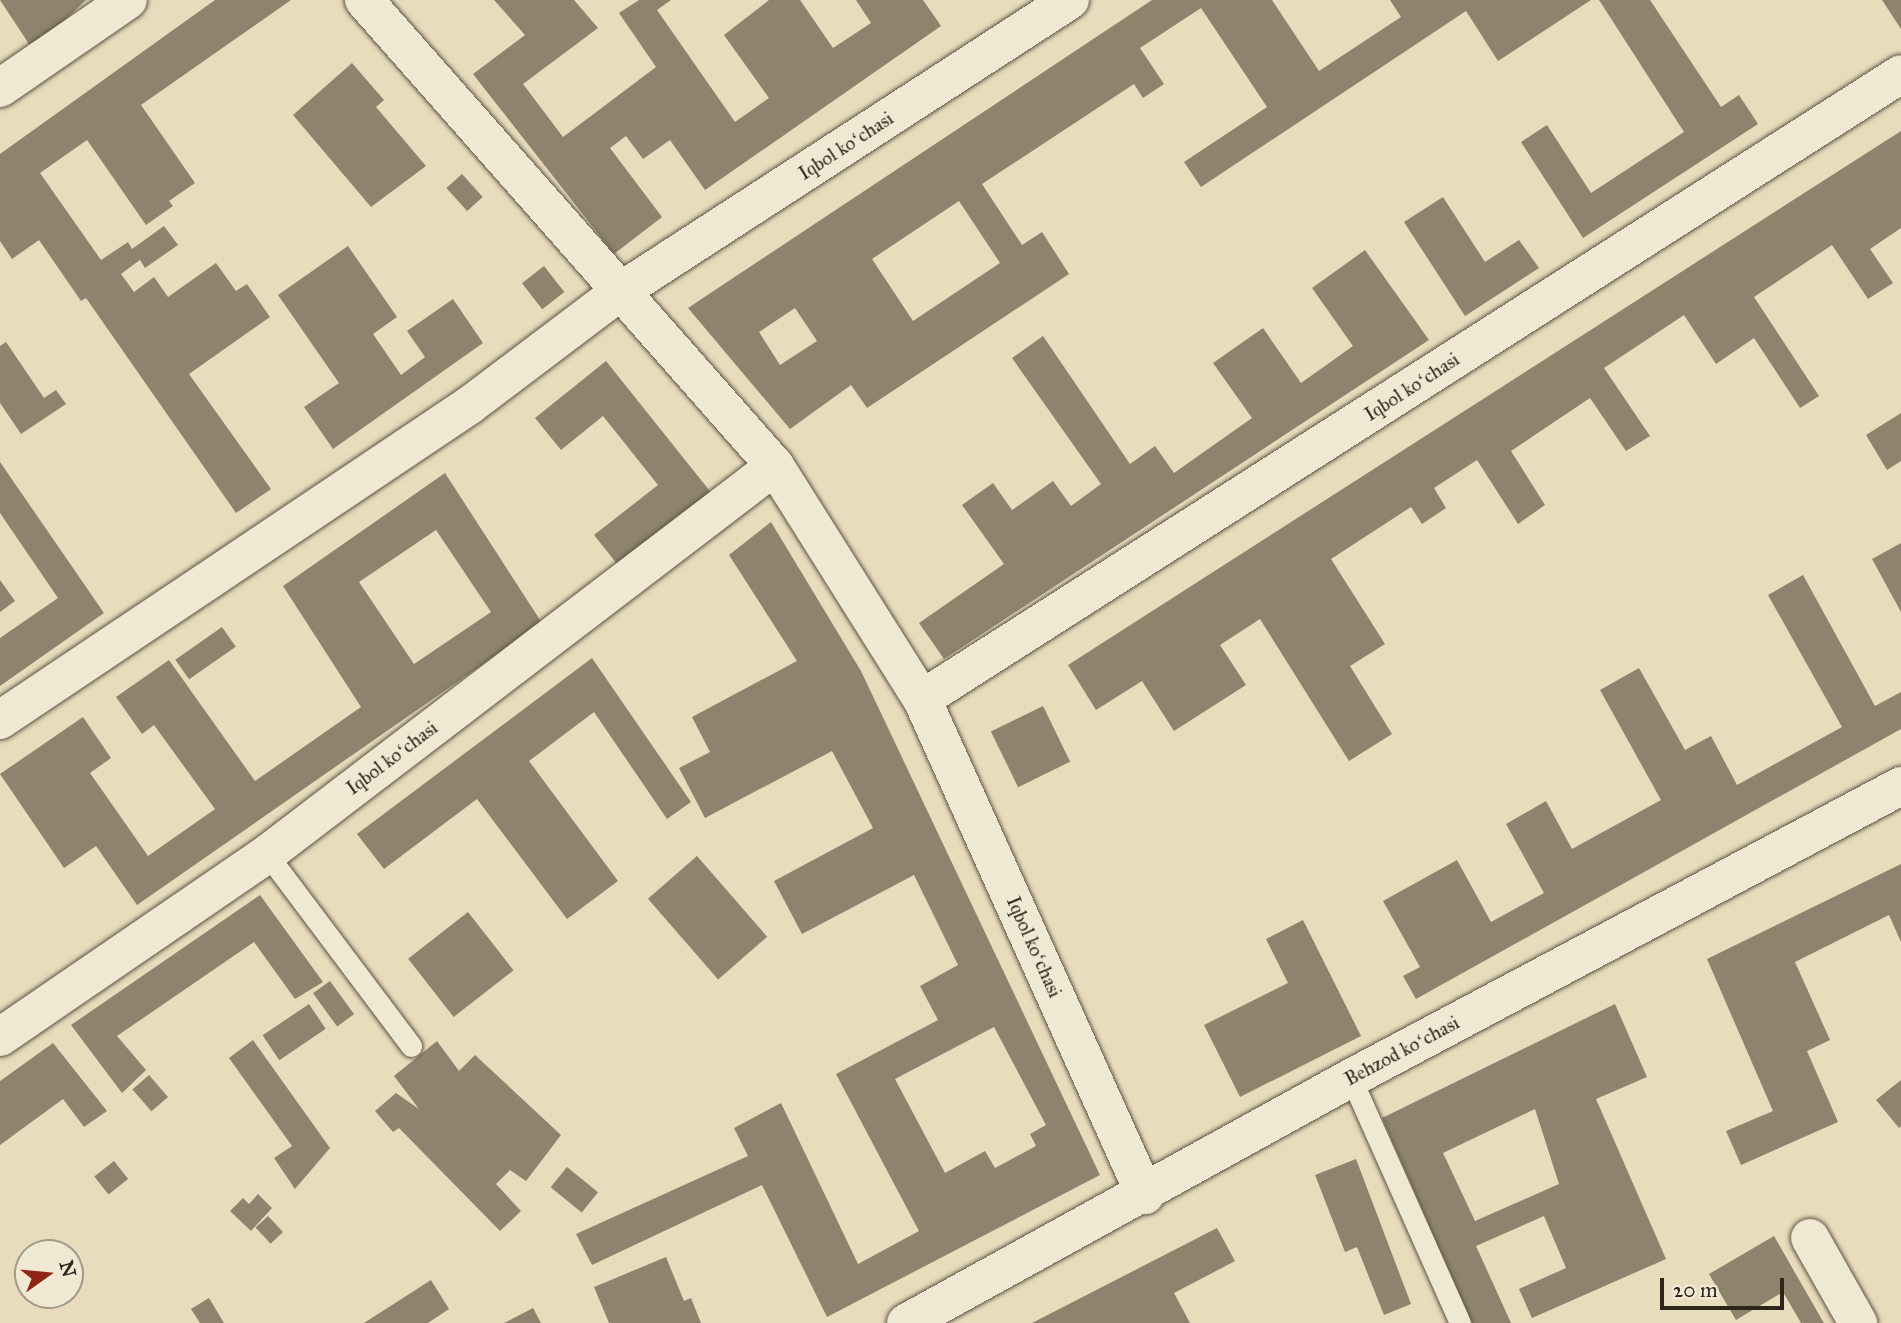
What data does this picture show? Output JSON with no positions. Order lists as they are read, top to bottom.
{
  "streets": {
    "street": ["Iqbol koʻchasi", "Behzod koʻchasi"]
  },
  "crossings": [
    ["Iqbol koʻchasi", "Behzod koʻchasi"]
  ],
  "scale_bar": "20 m",
  "north": "right"
}
